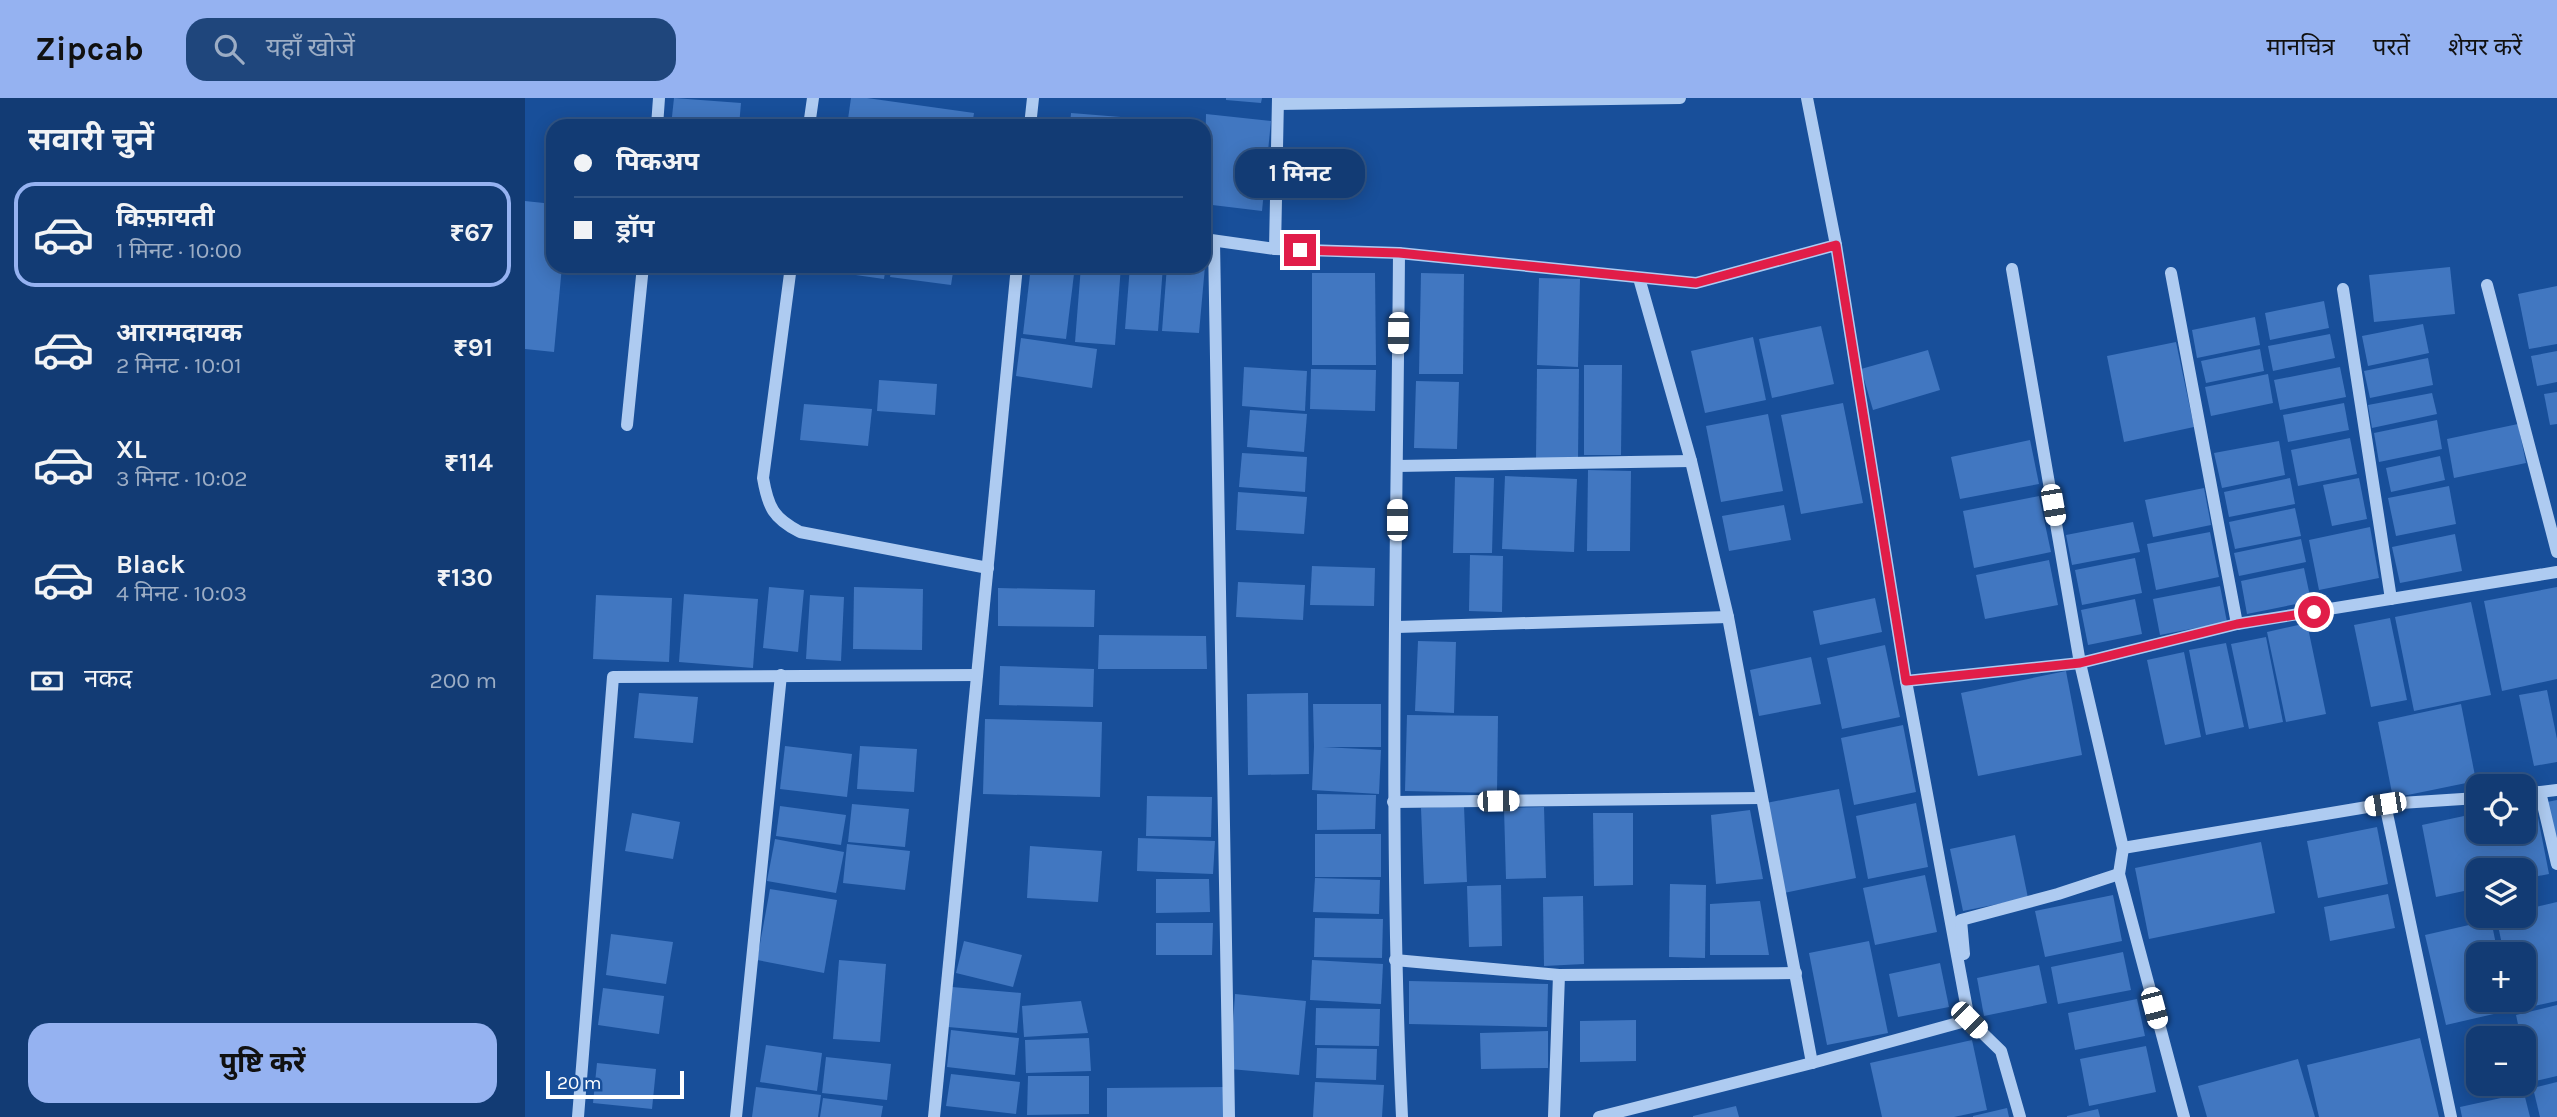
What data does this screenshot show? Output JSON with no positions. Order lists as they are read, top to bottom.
{
  "scale_bar": "20 m",
  "page": {
    "header": "Zipcab",
    "search": "यहाँ खोजें",
    "nav": ["मानचित्र", "परतें", "शेयर करें"],
    "heading": "सवारी चुनें",
    "banner": ["पिकअप", "ड्रॉप"],
    "bubble": "1 मिनट",
    "list": [
      {
        "name": "किफ़ायती",
        "note": "1 मिनट · 10:00",
        "value": "₹67"
      },
      {
        "name": "आरामदायक",
        "note": "2 मिनट · 10:01",
        "value": "₹91"
      },
      {
        "name": "XL",
        "note": "3 मिनट · 10:02",
        "value": "₹114"
      },
      {
        "name": "Black",
        "note": "4 मिनट · 10:03",
        "value": "₹130"
      }
    ],
    "pay": ["नकद", "200 m"],
    "map_buttons": ["+", "−"],
    "buttons": "पुष्टि करें",
    "scale": "20 m"
  }
}
